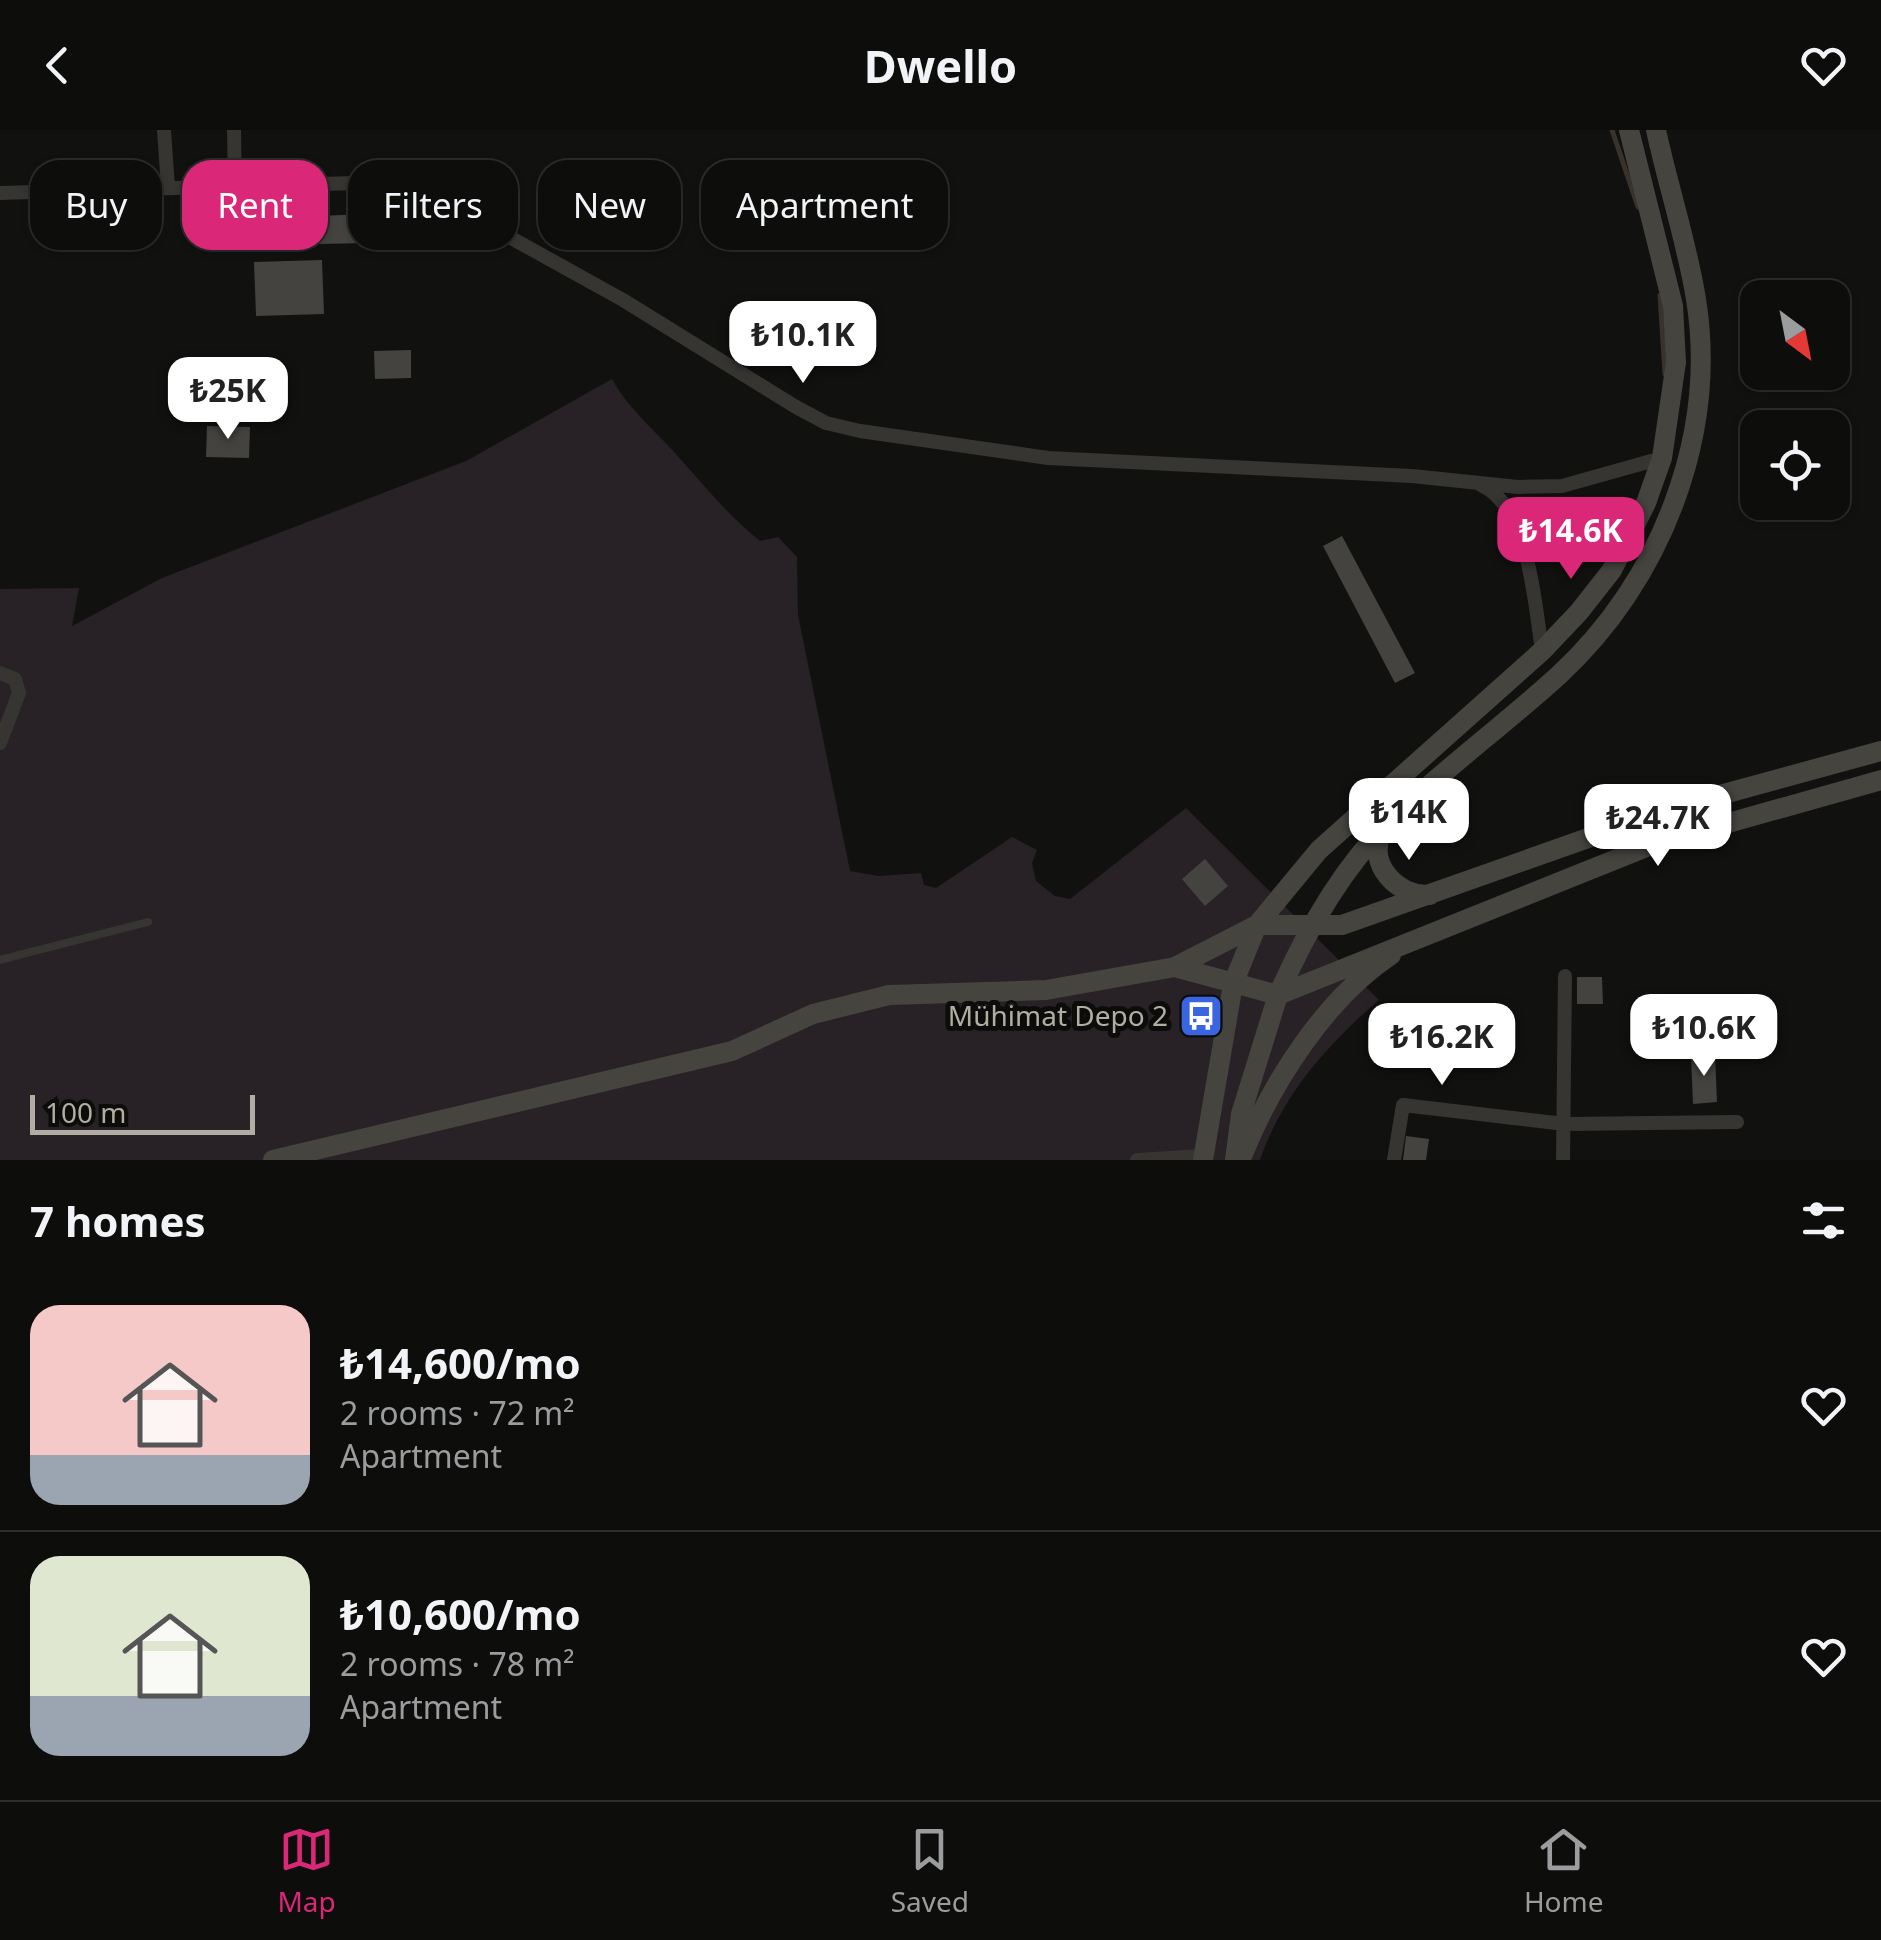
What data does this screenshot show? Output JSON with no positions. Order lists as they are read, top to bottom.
{
  "places": {
    "bus stop": ["Mühimat Depo 2"]
  },
  "scale_bar": "100 m",
  "north": "bottom right",
  "page": {
    "header": "Dwello",
    "chip": [
      "Buy",
      "Rent",
      "Filters",
      "New",
      "Apartment"
    ],
    "price": [
      "₺10.1K",
      "₺25K",
      "₺14.6K",
      "₺14K",
      "₺24.7K",
      "₺10.6K",
      "₺16.2K"
    ],
    "scale": "100 m",
    "heading": "7 homes",
    "list": [
      {
        "name": "₺14,600/mo",
        "note": "2 rooms · 72 m² · Apartment"
      },
      {
        "name": "₺10,600/mo",
        "note": "2 rooms · 78 m² · Apartment"
      }
    ],
    "tabs": ["Map", "Saved", "Home"]
  }
}
